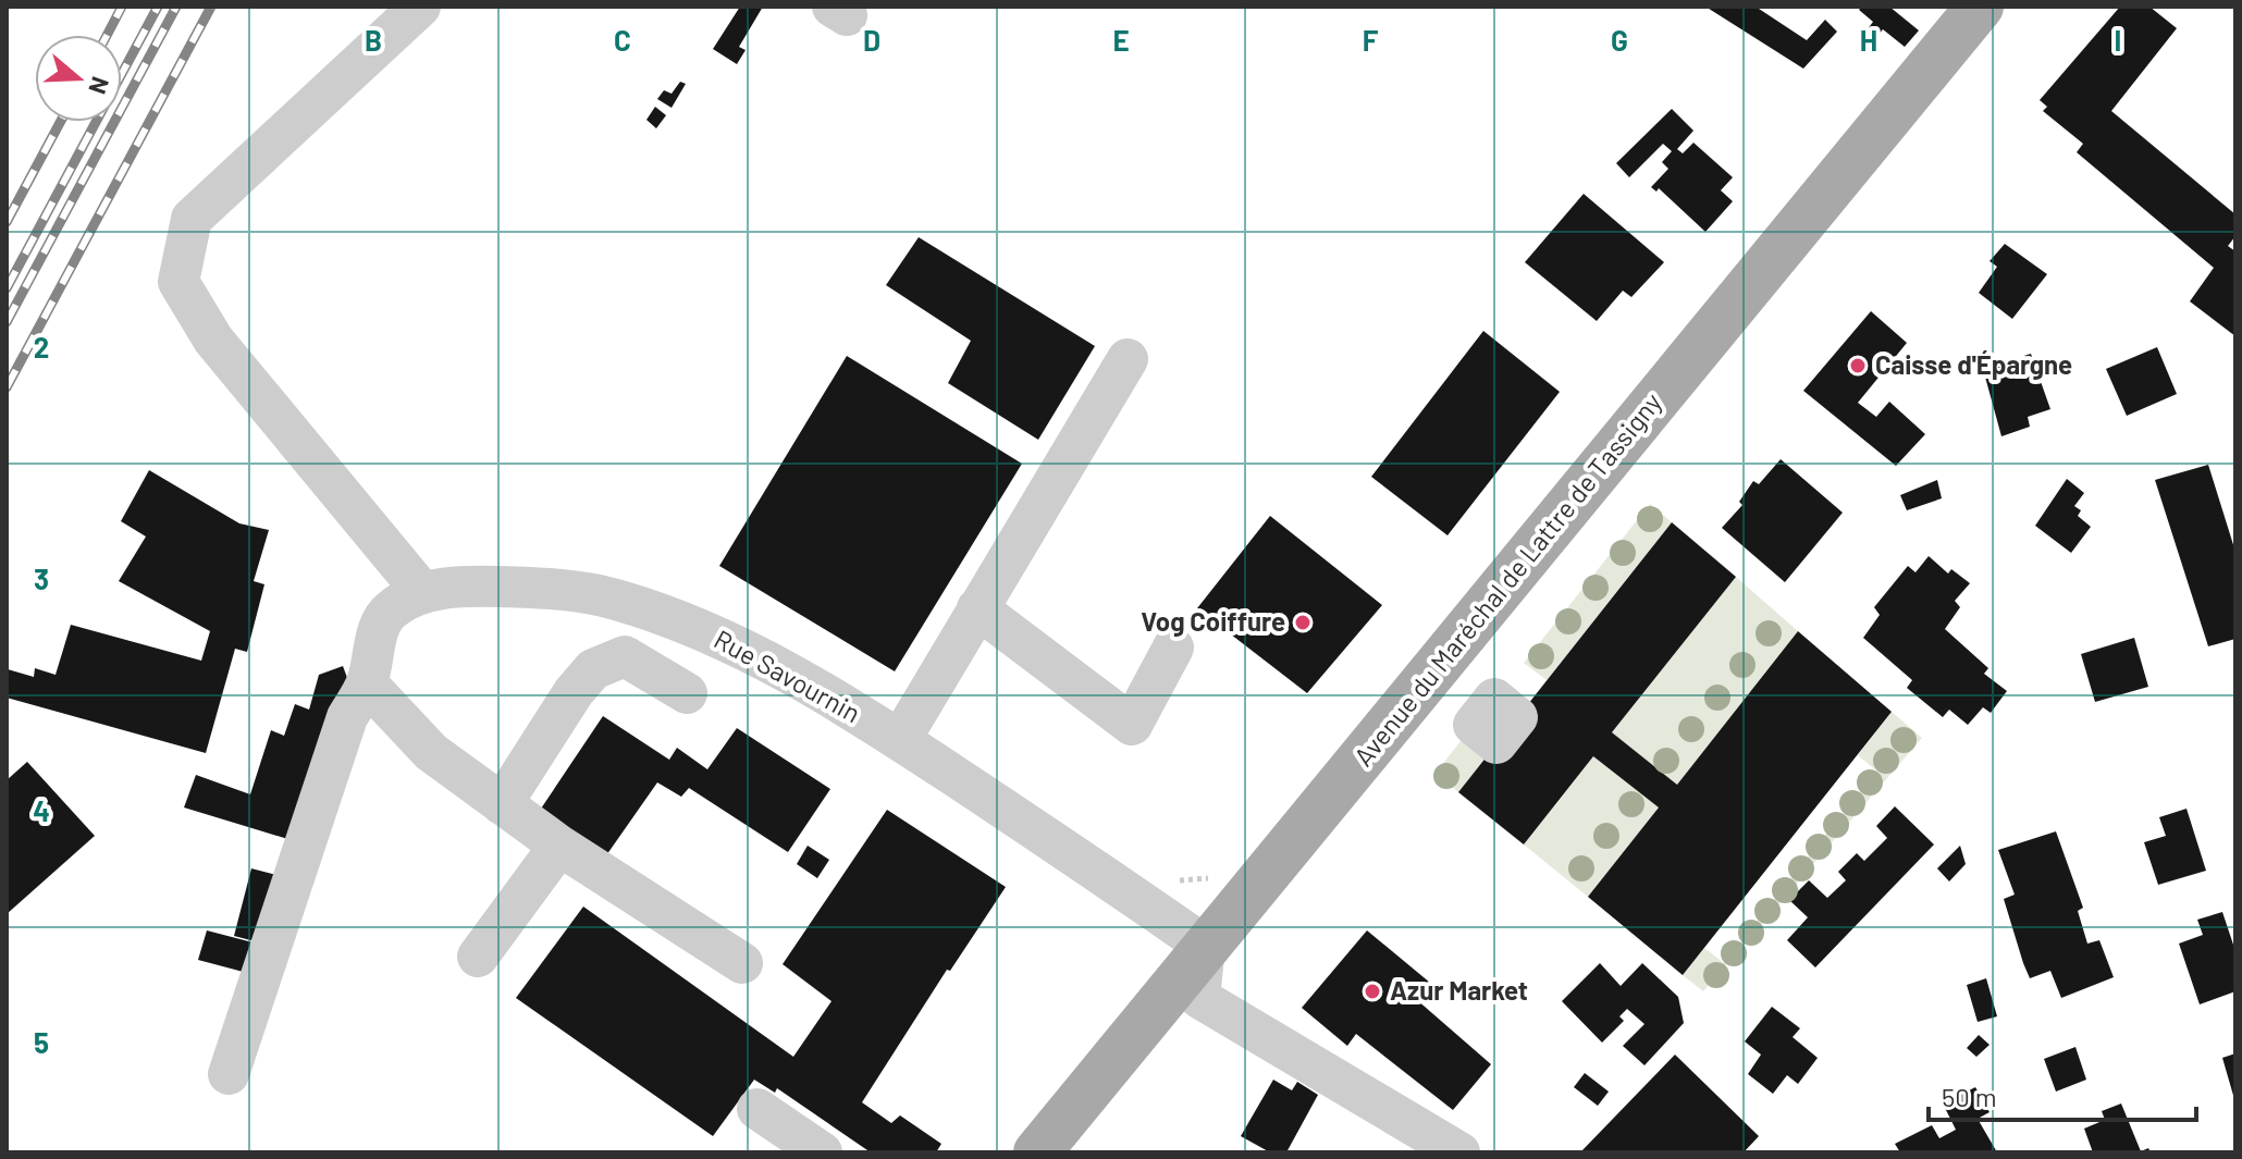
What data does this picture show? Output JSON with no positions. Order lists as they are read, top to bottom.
{
  "streets": {
    "main road": ["Avenue du Maréchal de Lattre de Tassigny"],
    "street": ["Rue Savournin"]
  },
  "crossings": [
    ["Avenue du Maréchal de Lattre de Tassigny", "Rue Savournin"]
  ],
  "places": ["Caisse d'Épargne", "Vog Coiffure", "Azur Market"],
  "scale_bar": "50 m",
  "north": "right",
  "grid": {
    "columns": [
      "B",
      "C",
      "D",
      "E",
      "F",
      "G",
      "H",
      "I"
    ],
    "rows": [
      "2",
      "3",
      "4",
      "5"
    ]
  }
}
